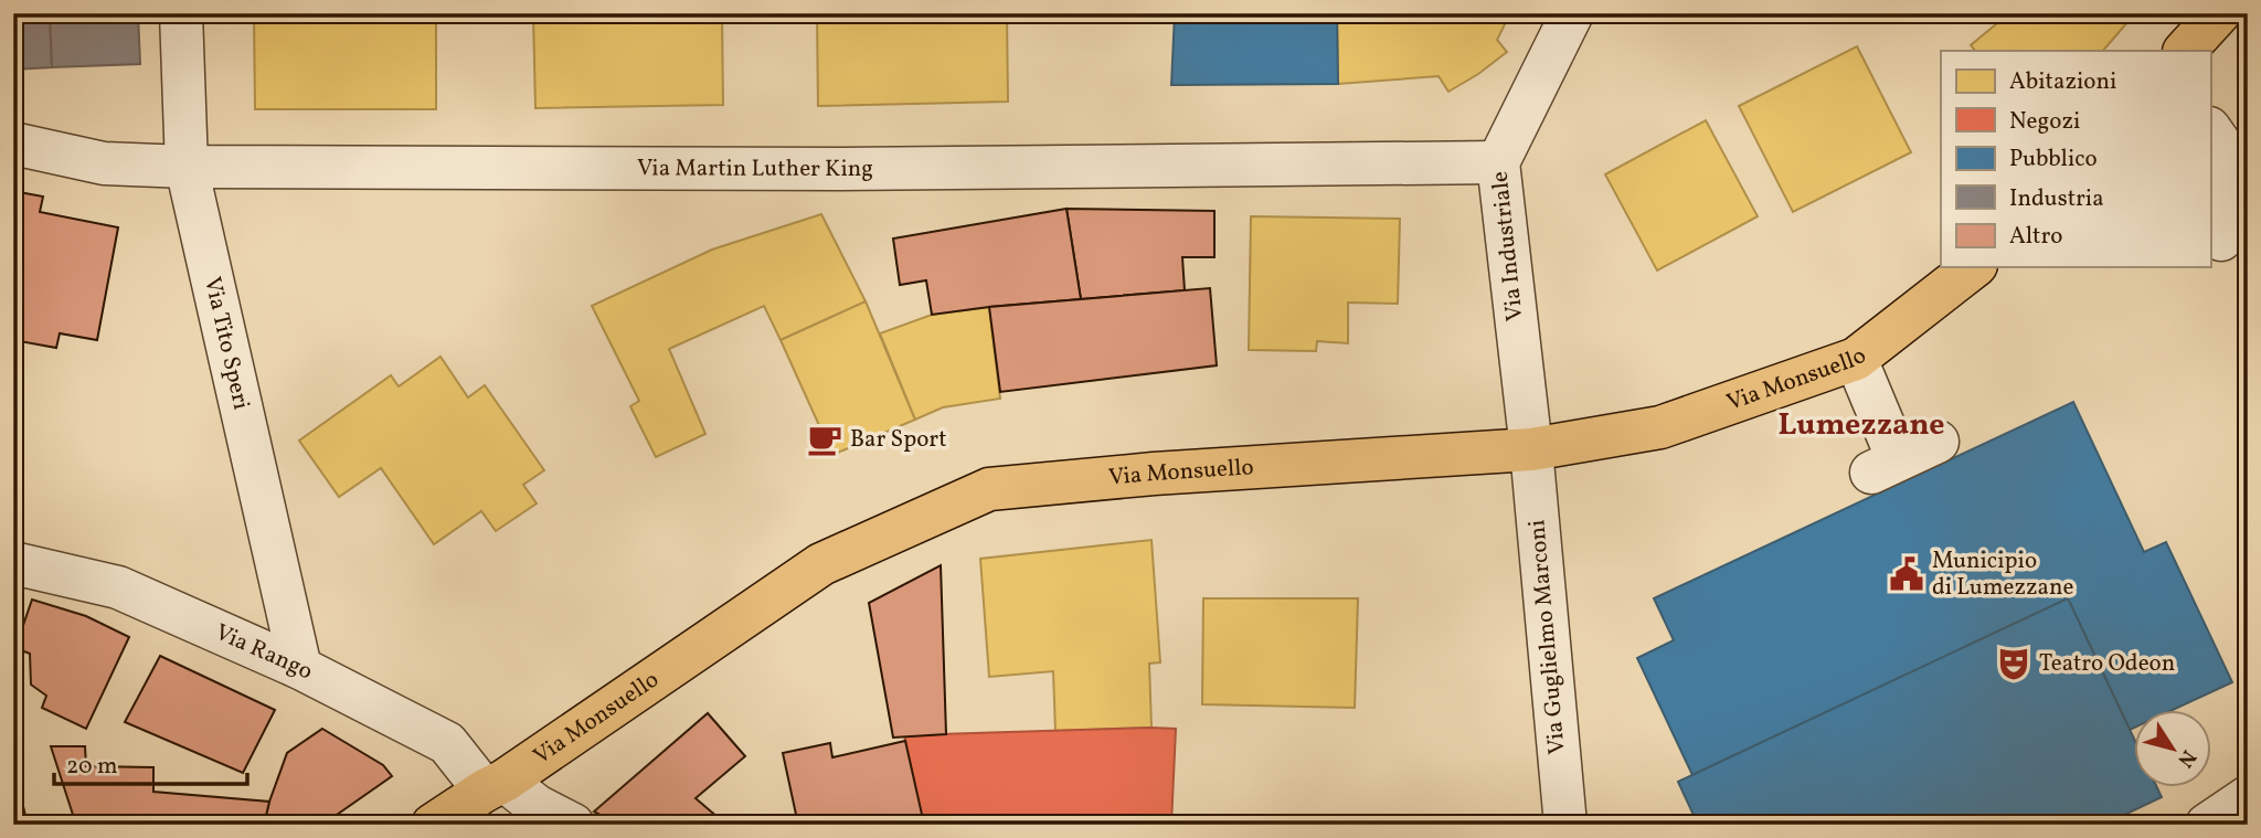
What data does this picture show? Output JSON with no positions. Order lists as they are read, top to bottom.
{
  "streets": {
    "main road": ["Via Monsuello"],
    "street": [
      "Via Martin Luther King",
      "Via Industriale",
      "Via Tito Speri",
      "Via Guglielmo Marconi",
      "Via Rango"
    ]
  },
  "crossings": [
    ["Via Martin Luther King", "Via Industriale"],
    ["Via Martin Luther King", "Via Tito Speri"],
    ["Via Industriale", "Via Monsuello"],
    ["Via Industriale", "Via Guglielmo Marconi"],
    ["Via Tito Speri", "Via Rango"],
    ["Via Monsuello", "Via Guglielmo Marconi"],
    ["Via Monsuello", "Via Rango"]
  ],
  "districts": ["Lumezzane"],
  "places": {
    "cafe": ["Bar Sport"],
    "public building": ["Municipio di Lumezzane"],
    "theatre": ["Teatro Odeon"]
  },
  "legend": [
    "Abitazioni",
    "Negozi",
    "Pubblico",
    "Industria",
    "Altro"
  ],
  "scale_bar": "20 m",
  "north": "bottom right"
}
